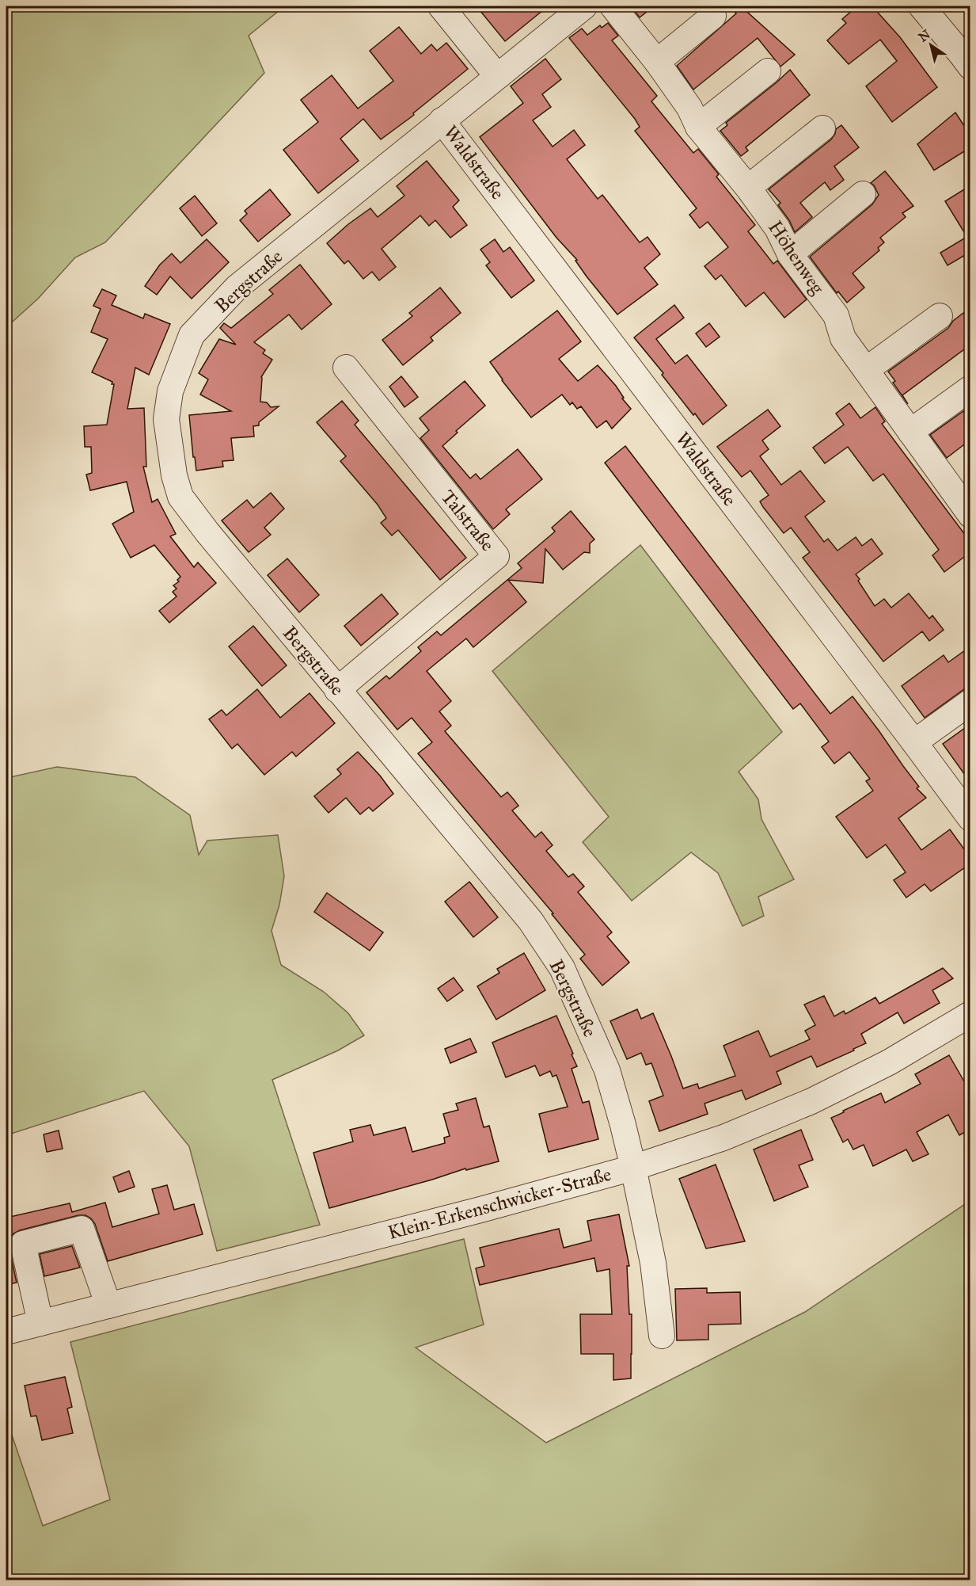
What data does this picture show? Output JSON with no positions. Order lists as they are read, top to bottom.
{
  "streets": {
    "street": [
      "Waldstraße",
      "Höhenweg",
      "Bergstraße",
      "Talstraße",
      "Klein-Erkenschwicker-Straße"
    ]
  },
  "crossings": [
    ["Waldstraße", "Bergstraße"],
    ["Bergstraße", "Talstraße"],
    ["Bergstraße", "Klein-Erkenschwicker-Straße"]
  ],
  "north": "top left"
}
